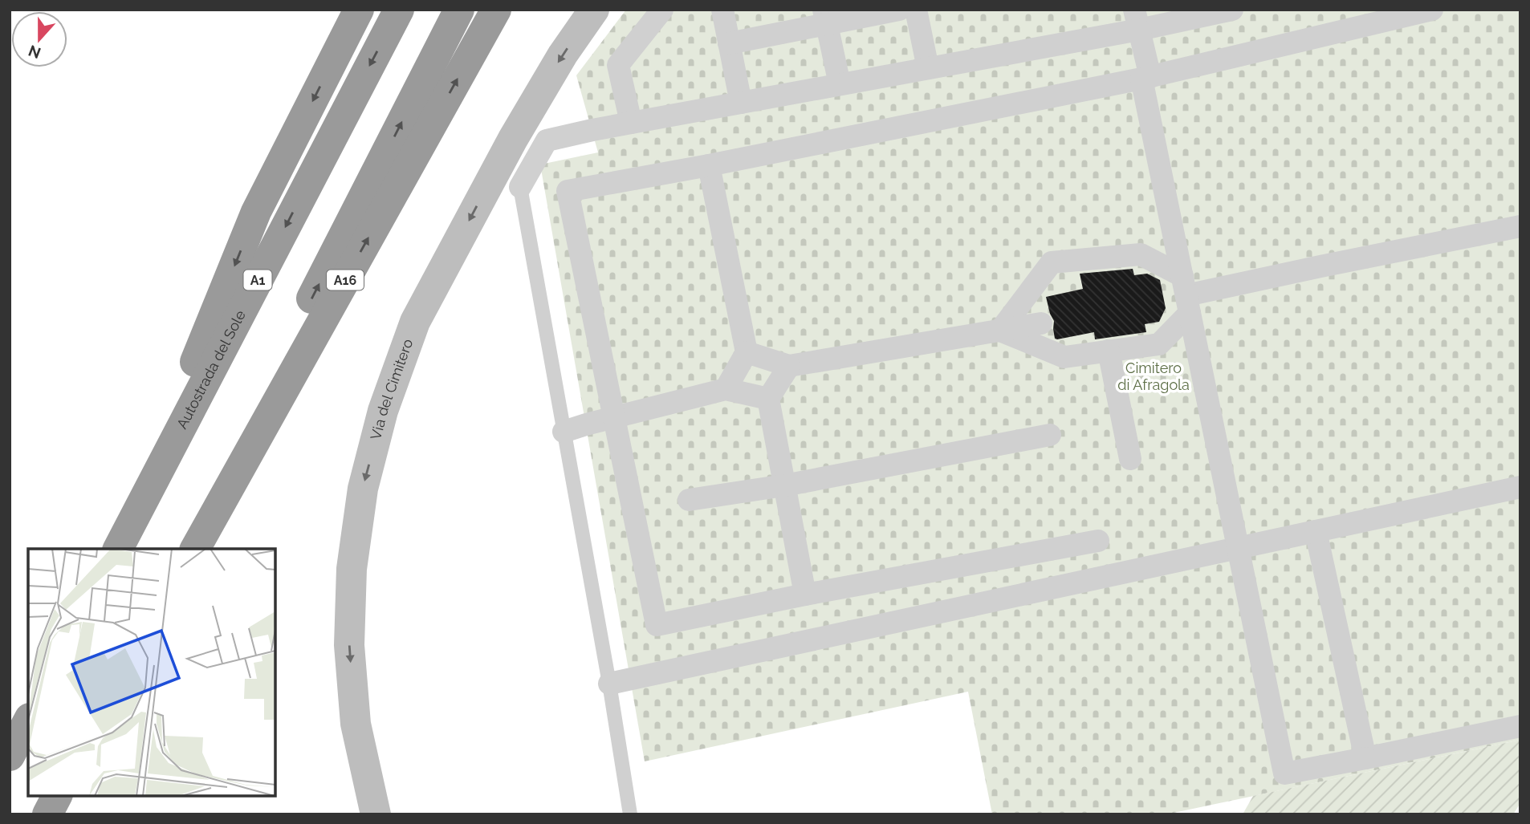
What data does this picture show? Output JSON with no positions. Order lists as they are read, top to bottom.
{
  "streets": {
    "highway": ["A1", "A16", "Autostrada del Sole"],
    "main road": ["Via del Cimitero"]
  },
  "one_way": ["Via del Cimitero"],
  "parks": ["Cimitero di Afragola"],
  "north": "bottom"
}
